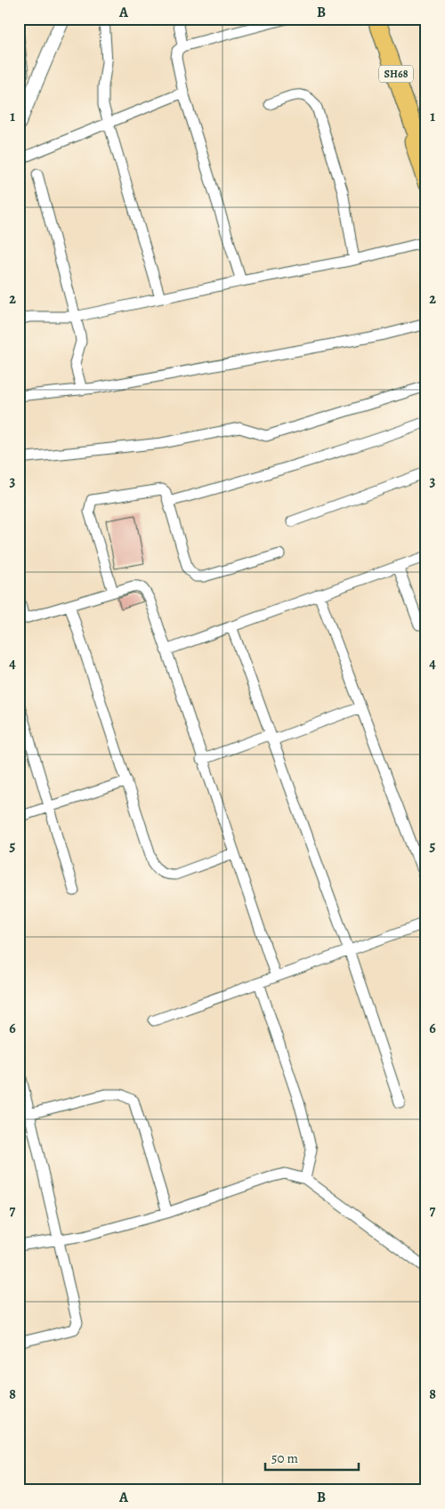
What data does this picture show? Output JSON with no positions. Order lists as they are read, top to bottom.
{
  "streets": {
    "main road": ["SH68"]
  },
  "scale_bar": "50 m",
  "grid": {
    "columns": ["A", "B"],
    "rows": [
      "1",
      "2",
      "3",
      "4",
      "5",
      "6",
      "7",
      "8"
    ]
  }
}
